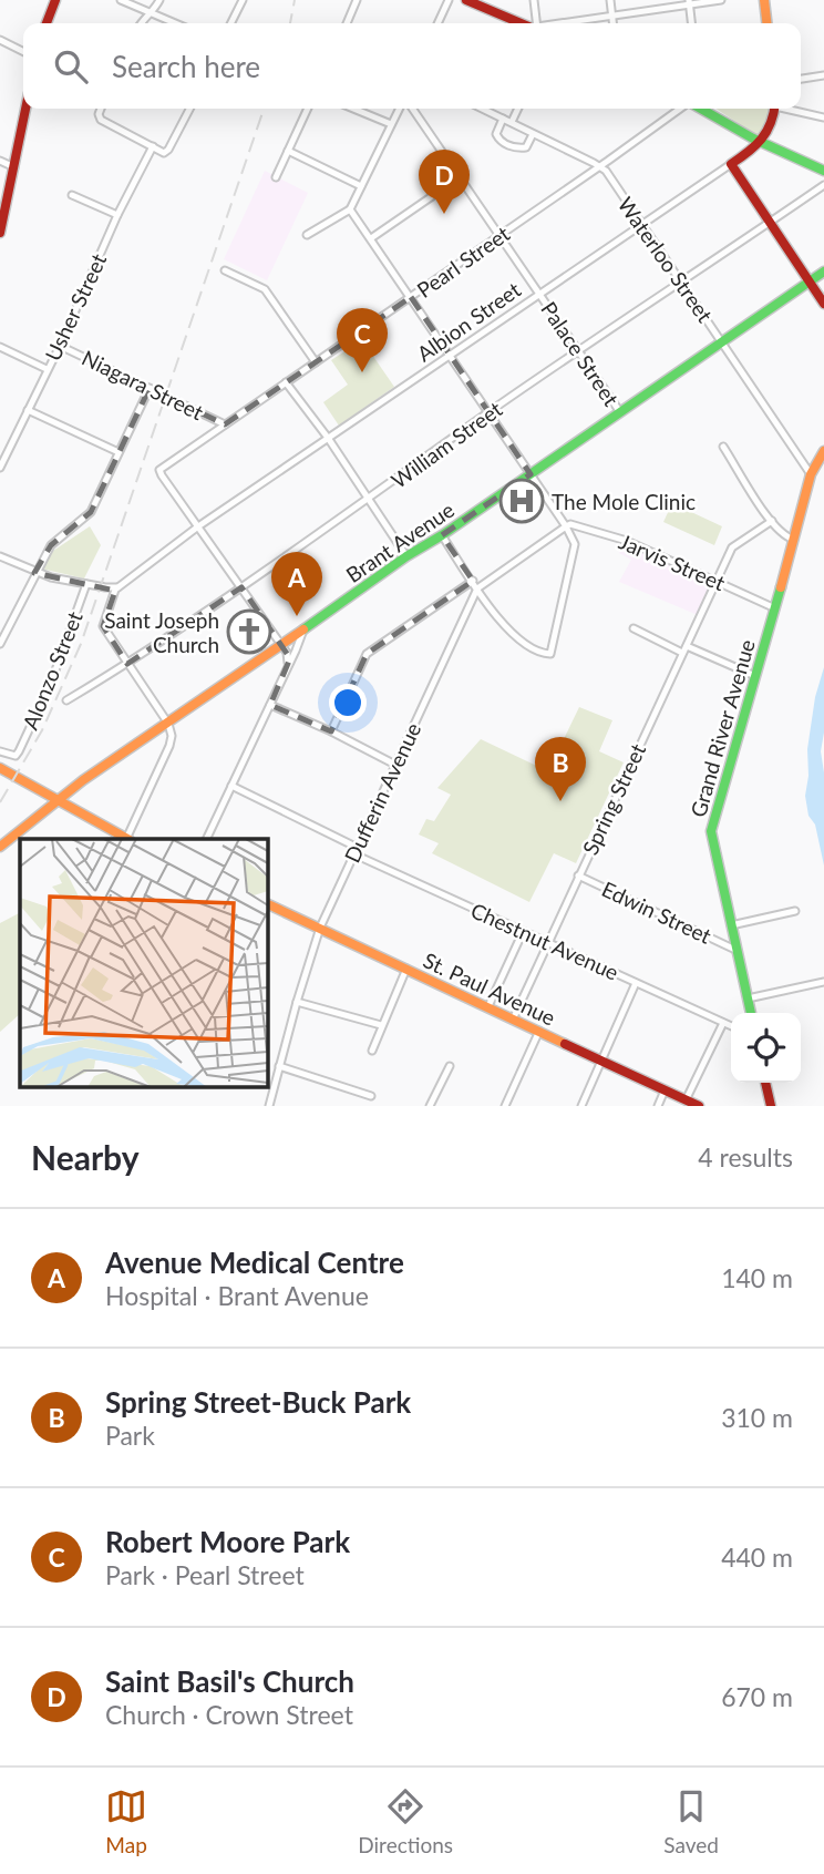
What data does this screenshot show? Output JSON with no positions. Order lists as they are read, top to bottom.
{
  "streets": {
    "street": [
      "Waterloo Street",
      "Pearl Street",
      "Usher Street",
      "Albion Street",
      "Palace Street",
      "Niagara Street",
      "William Street",
      "Brant Avenue",
      "Jarvis Street",
      "Alonzo Street",
      "Grand River Avenue",
      "Dufferin Avenue",
      "Spring Street",
      "Edwin Street",
      "Chestnut Avenue",
      "St. Paul Avenue"
    ]
  },
  "crossings": [
    ["Waterloo Street", "Pearl Street"],
    ["Waterloo Street", "Albion Street"],
    ["Waterloo Street", "William Street"],
    ["Waterloo Street", "Brant Avenue"],
    ["Waterloo Street", "Grand River Avenue"],
    ["Pearl Street", "Albion Street"],
    ["Pearl Street", "Palace Street"],
    ["Pearl Street", "Niagara Street"],
    ["Usher Street", "Niagara Street"],
    ["Albion Street", "Palace Street"],
    ["Albion Street", "William Street"],
    ["Palace Street", "William Street"],
    ["Palace Street", "Brant Avenue"],
    ["Jarvis Street", "Grand River Avenue"],
    ["Jarvis Street", "Spring Street"],
    ["Grand River Avenue", "Edwin Street"],
    ["Dufferin Avenue", "Chestnut Avenue"],
    ["Dufferin Avenue", "St. Paul Avenue"],
    ["Spring Street", "Edwin Street"],
    ["Spring Street", "Chestnut Avenue"],
    ["Spring Street", "St. Paul Avenue"]
  ],
  "places": {
    "hospital": ["The Mole Clinic"],
    "church": ["Saint Joseph Church"]
  },
  "page": {
    "search": "Search here",
    "pins": [
      "D",
      "C",
      "A",
      "B"
    ],
    "heading": ["Nearby", "4 results"],
    "list": [
      {
        "mark": "A",
        "name": "Avenue Medical Centre",
        "note": "Hospital · Brant Avenue",
        "value": "140 m"
      },
      {
        "mark": "B",
        "name": "Spring Street-Buck Park",
        "note": "Park",
        "value": "310 m"
      },
      {
        "mark": "C",
        "name": "Robert Moore Park",
        "note": "Park · Pearl Street",
        "value": "440 m"
      },
      {
        "mark": "D",
        "name": "Saint Basil's Church",
        "note": "Church · Crown Street",
        "value": "670 m"
      }
    ],
    "nav": ["Map", "Directions", "Saved"]
  }
}
